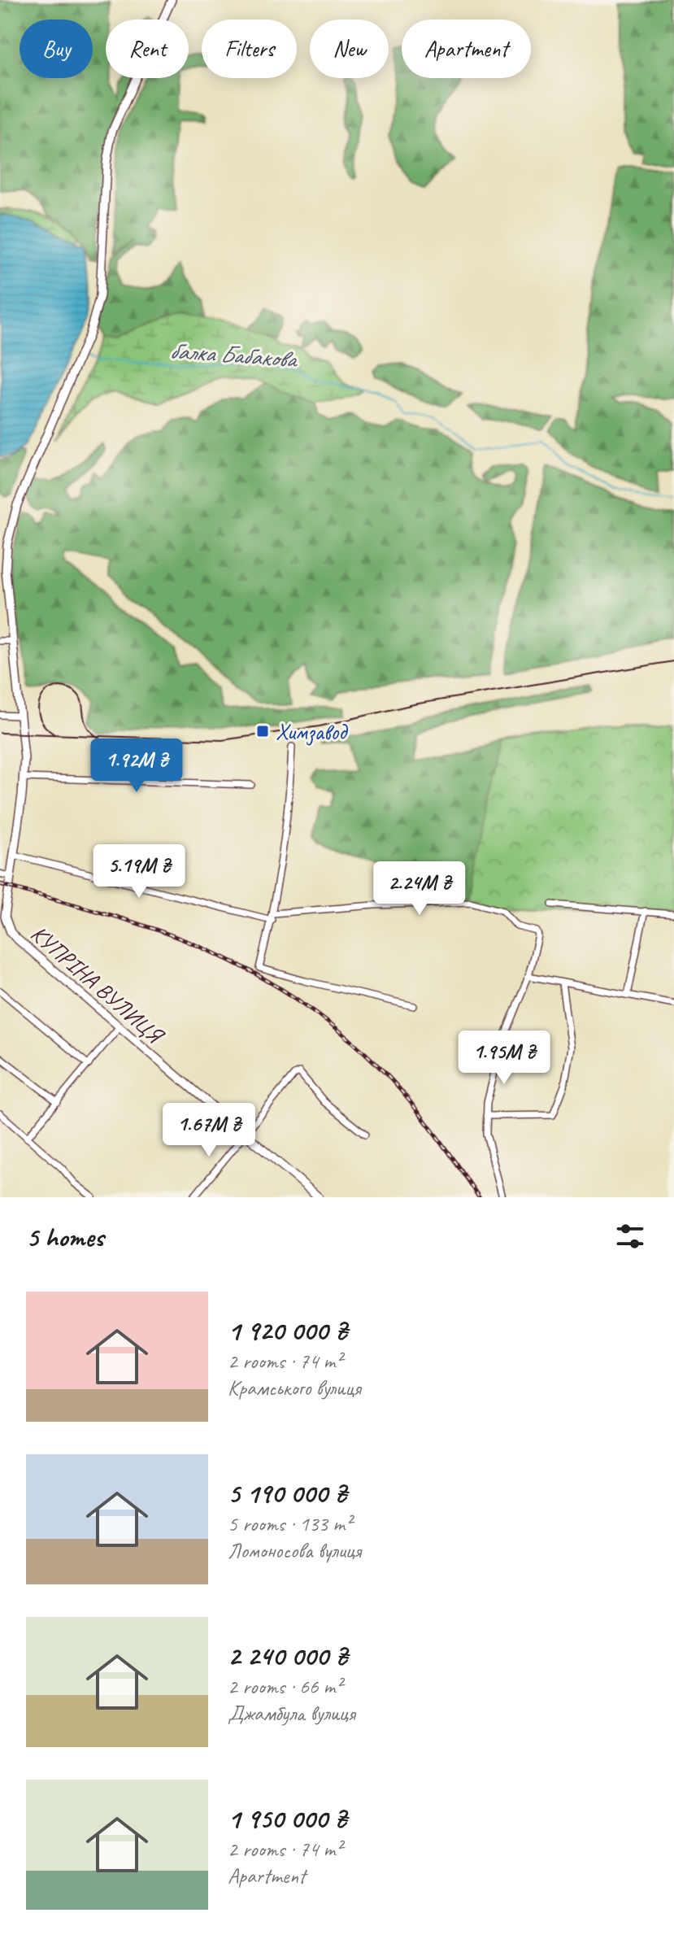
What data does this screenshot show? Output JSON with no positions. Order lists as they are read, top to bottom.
{
  "streets": {
    "main road": ["КУПРІНА ВУЛИЦЯ"]
  },
  "water": ["балка Бабакова"],
  "places": {
    "transit": ["Химзавод"]
  },
  "page": {
    "chip": [
      "Buy",
      "Rent",
      "Filters",
      "New",
      "Apartment"
    ],
    "price": [
      "1.92M ₴",
      "5.19M ₴",
      "2.24M ₴",
      "1.95M ₴",
      "1.67M ₴"
    ],
    "heading": "5 homes",
    "list": [
      {
        "name": "1 920 000 ₴",
        "note": "2 rooms · 74 m² · Крамського вулиця"
      },
      {
        "name": "5 190 000 ₴",
        "note": "5 rooms · 133 m² · Ломоносова вулиця"
      },
      {
        "name": "2 240 000 ₴",
        "note": "2 rooms · 66 m² · Джамбула вулиця"
      },
      {
        "name": "1 950 000 ₴",
        "note": "2 rooms · 74 m² · Apartment"
      }
    ]
  }
}
